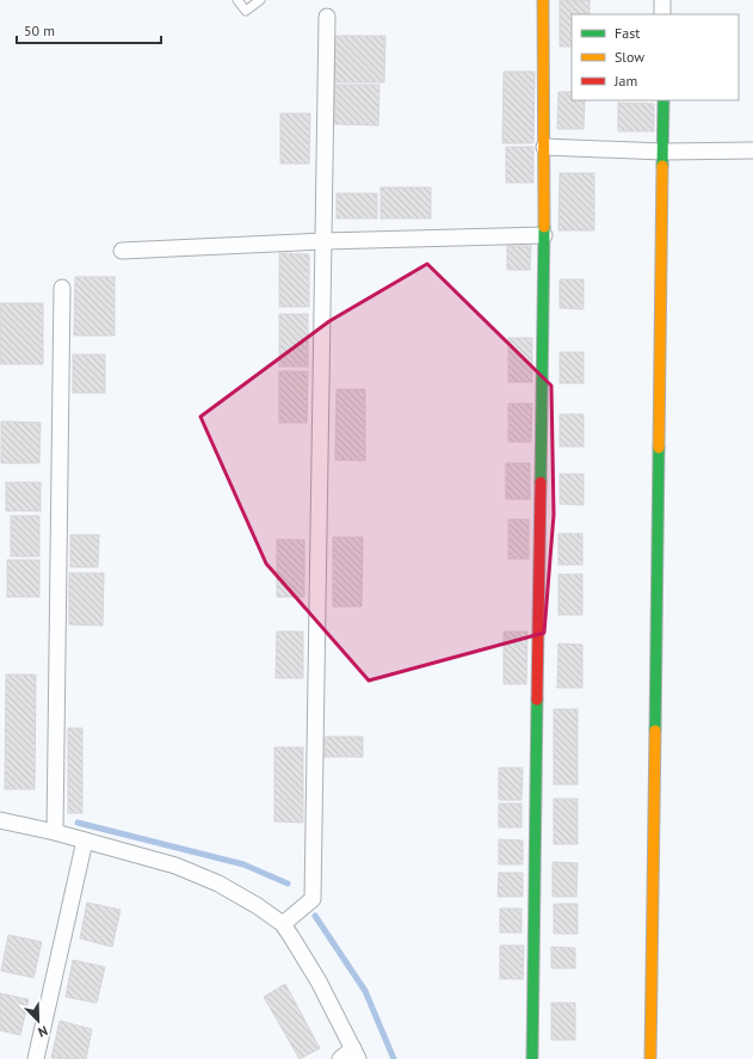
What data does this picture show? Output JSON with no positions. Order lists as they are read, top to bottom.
{
  "legend": ["Fast", "Slow", "Jam"],
  "scale_bar": "50 m",
  "north": "bottom right"
}
